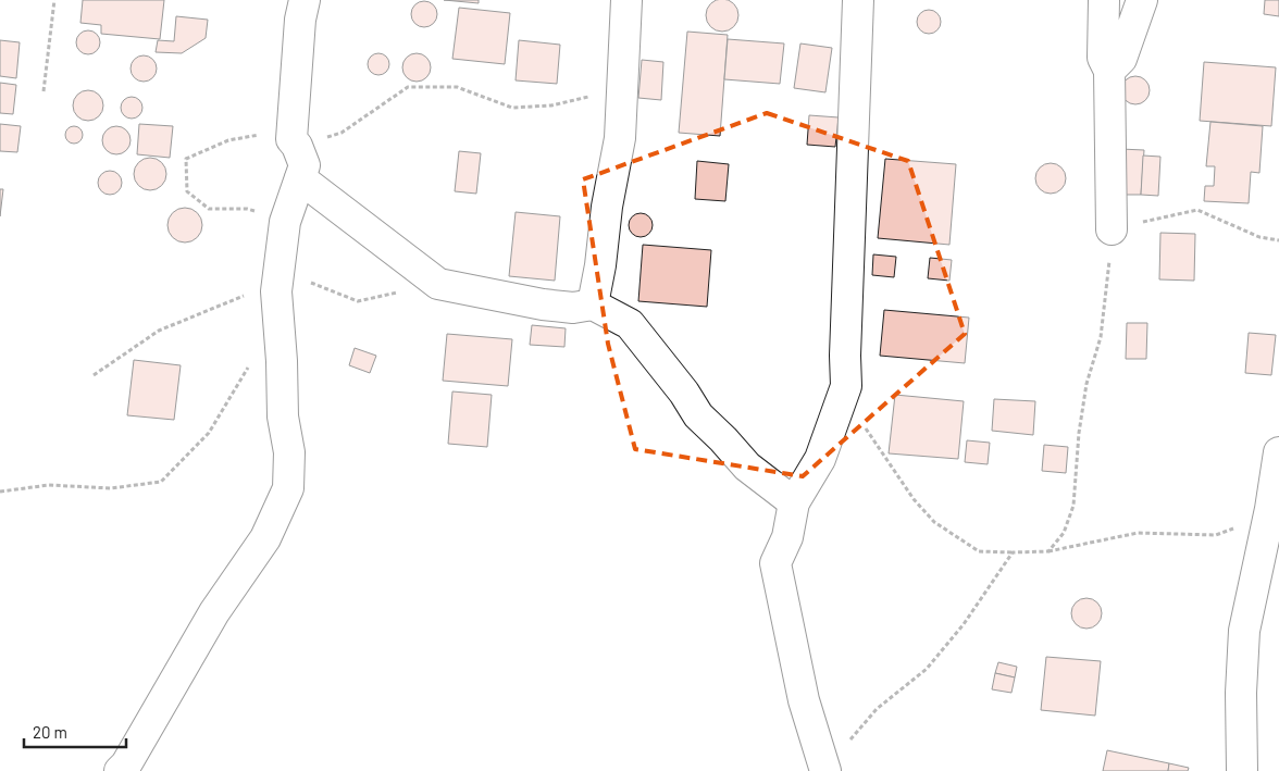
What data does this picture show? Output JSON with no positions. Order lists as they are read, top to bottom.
{
  "scale_bar": "20 m"
}
